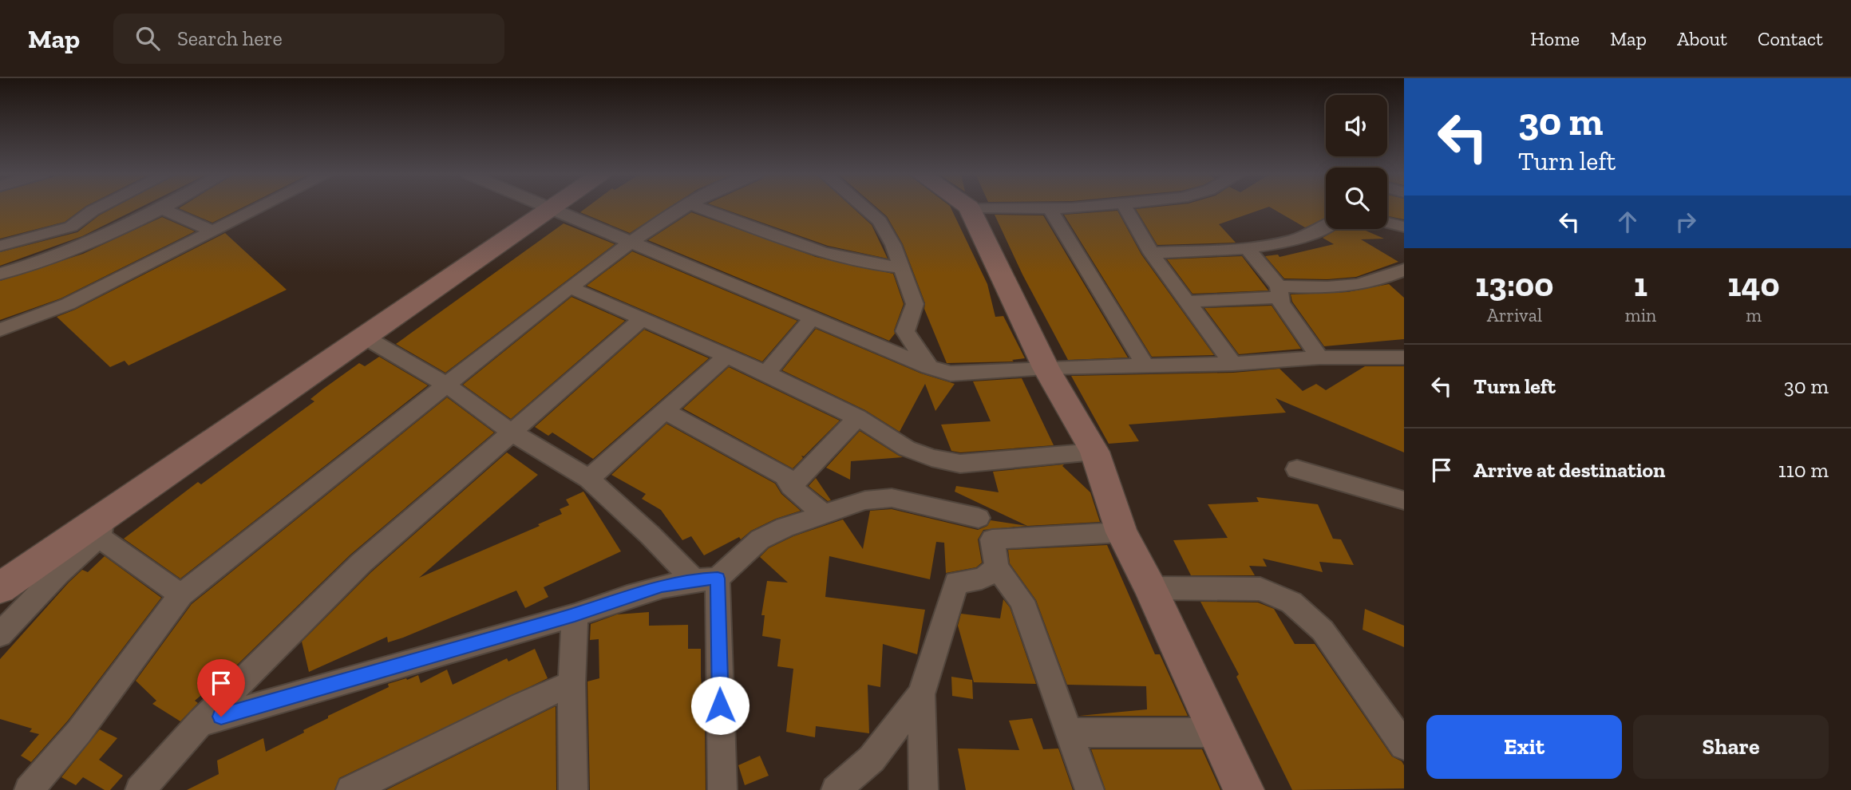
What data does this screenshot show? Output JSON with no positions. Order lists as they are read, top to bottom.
{
  "page": {
    "header": "Map",
    "search": "Search here",
    "nav": [
      "Home",
      "Map",
      "About",
      "Contact"
    ],
    "turn": ["30 m", "Turn left"],
    "eta": [
      "13:00",
      "Arrival",
      "1",
      "min",
      "140",
      "m"
    ],
    "list": [
      {
        "name": "Turn left",
        "value": "30 m"
      },
      {
        "name": "Arrive at destination",
        "value": "110 m"
      }
    ],
    "buttons": ["Exit", "Share"]
  }
}
